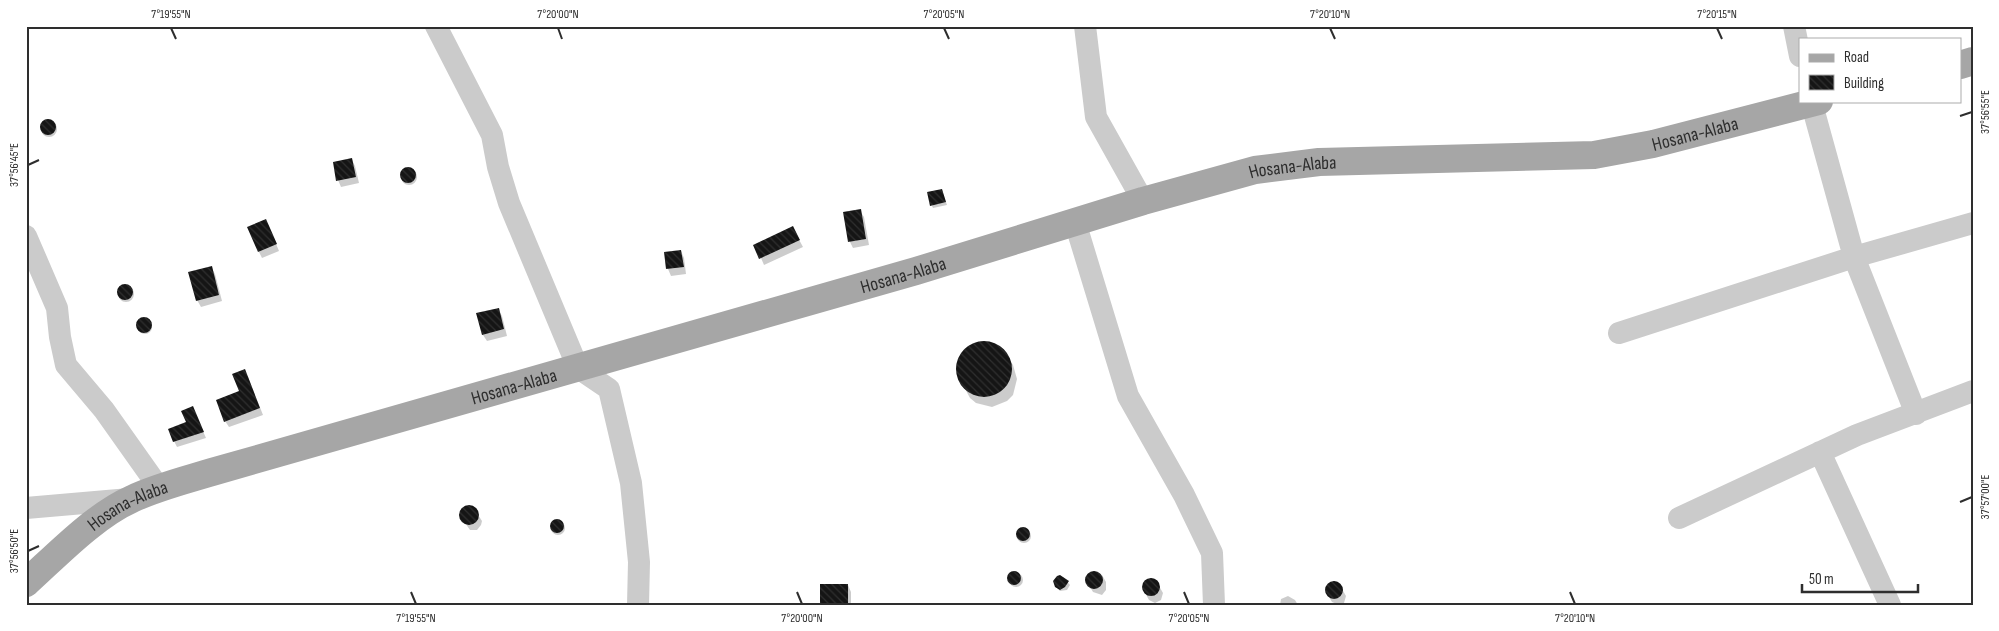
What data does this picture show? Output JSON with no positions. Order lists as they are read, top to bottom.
{
  "streets": {
    "main road": ["Hosana-Alaba"]
  },
  "legend": ["Road", "Building"],
  "scale_bar": "50 m",
  "coordinates": [
    "7°19'55\"N",
    "7°20'00\"N",
    "7°20'05\"N",
    "7°20'10\"N",
    "7°20'15\"N",
    "37°56'55\"E",
    "37°56'45\"E",
    "37°57'00\"E",
    "37°56'50\"E"
  ]
}
